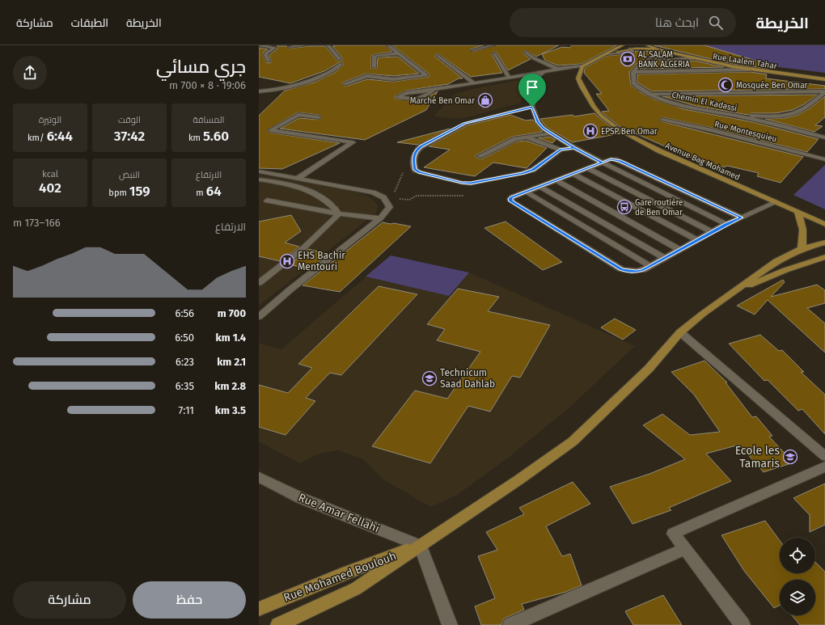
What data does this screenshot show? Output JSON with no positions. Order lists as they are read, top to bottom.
{
  "streets": {
    "main road": ["Rue Laalem Tahar", "Avenue Bag Mohamed", "Rue Mohamed Boulouh"],
    "street": ["Chemin El Kadassi", "Rue Montesquieu", "Rue Amar Fellahi"]
  },
  "crossings": [
    ["Rue Amar Fellahi", "Rue Mohamed Boulouh"]
  ],
  "places": {
    "bank": ["AL SALAM BANK ALGERIA"],
    "mosque": ["Mosquée Ben Omar"],
    "shop": ["Marché Ben Omar"],
    "hospital": ["EPSP Ben Omar", "EHS Bachir Mentouri"],
    "bus stop": ["Gare routière de Ben Omar"],
    "school or university": ["Technicum Saad Dahlab", "Ecole les Tamaris"]
  },
  "page": {
    "header": "الخريطة",
    "search": "ابحث هنا",
    "nav": ["الخريطة", "الطبقات", "مشاركة"],
    "heading": ["جري مسائي", "19:06 · 8 × 700 m"],
    "stats": [
      ["المسافة", "5.60 km"],
      ["الوقت", "37:42"],
      ["الوتيرة", "6:44 /km"],
      ["الارتفاع", "64 m"],
      ["النبض", "159 bpm"],
      ["kcal", "402"]
    ],
    "chart": ["الارتفاع", "166–173 m"],
    "list": [
      {
        "name": "700 m",
        "note": "6:56"
      },
      {
        "name": "1.4 km",
        "note": "6:50"
      },
      {
        "name": "2.1 km",
        "note": "6:23"
      },
      {
        "name": "2.8 km",
        "note": "6:35"
      },
      {
        "name": "3.5 km",
        "note": "7:11"
      }
    ],
    "buttons": ["حفظ", "مشاركة"]
  }
}
